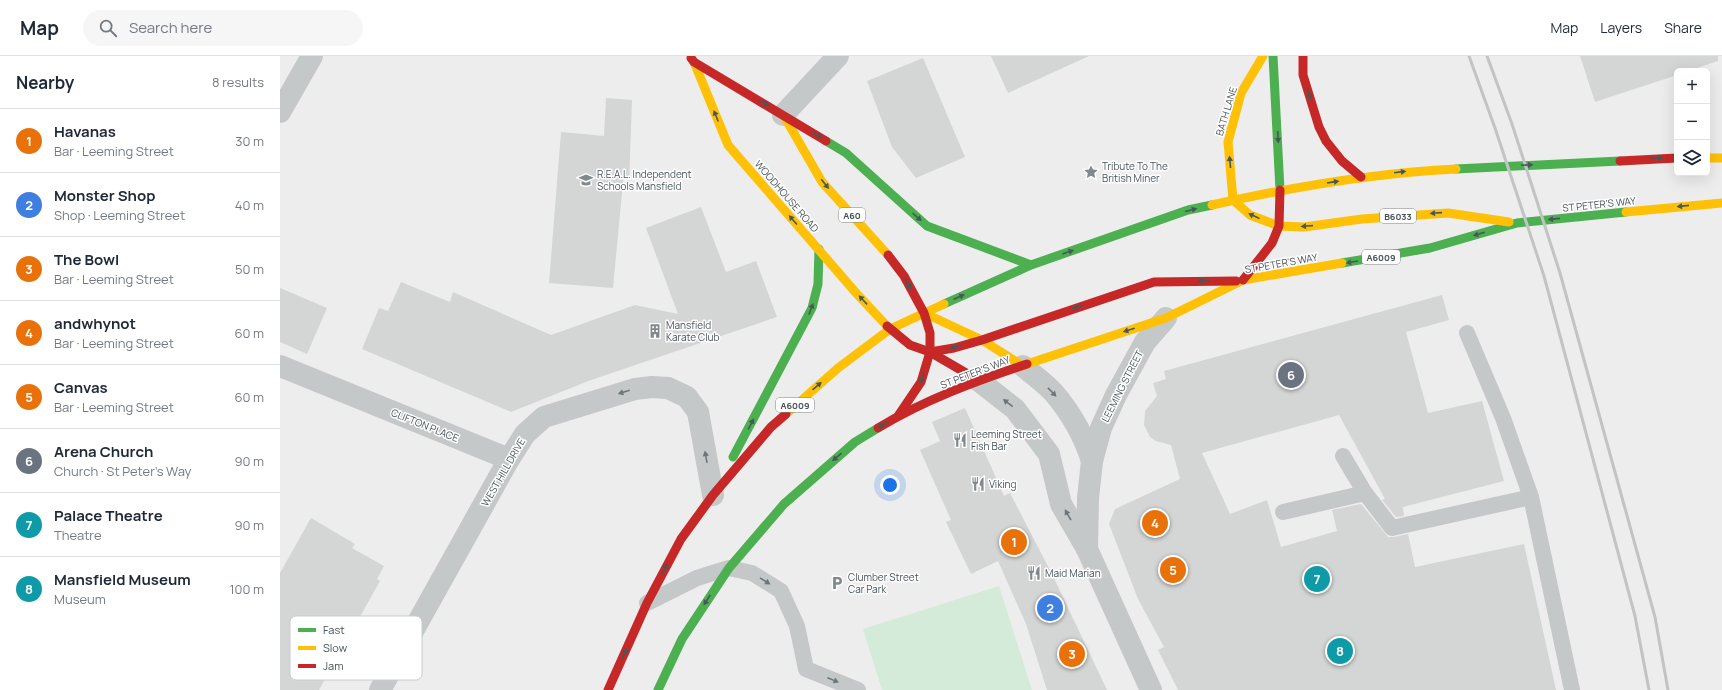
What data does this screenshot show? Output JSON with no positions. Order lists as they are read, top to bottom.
{
  "streets": {
    "main road": [
      "BATH LANE",
      "WOODHOUSE ROAD",
      "ST PETER'S WAY",
      "A60",
      "B6033",
      "A6009"
    ],
    "street": ["LEEMING STREET", "CLIFTON PLACE", "WEST HILL DRIVE"]
  },
  "crossings": [
    ["BATH LANE", "B6033"],
    ["BATH LANE", "A6009"],
    ["WOODHOUSE ROAD", "ST PETER'S WAY"],
    ["WOODHOUSE ROAD", "A6009"],
    ["WOODHOUSE ROAD", "LEEMING STREET"],
    ["ST PETER'S WAY", "B6033"],
    ["ST PETER'S WAY", "A6009"],
    ["ST PETER'S WAY", "LEEMING STREET"],
    ["B6033", "A6009"],
    ["A6009", "WEST HILL DRIVE"],
    ["CLIFTON PLACE", "WEST HILL DRIVE"]
  ],
  "places": {
    "place": ["Tribute To The British Miner"],
    "school or university": ["R.E.A.L. Independent Schools Mansfield"],
    "building": ["Mansfield Karate Club"],
    "restaurant": ["Leeming Street Fish Bar", "Viking", "Maid Marian"],
    "parking": ["Clumber Street Car Park"]
  },
  "legend": ["Fast", "Slow", "Jam"],
  "page": {
    "header": "Map",
    "search": "Search here",
    "nav": ["Map", "Layers", "Share"],
    "heading": ["Nearby", "8 results"],
    "map_buttons": ["+", "−"],
    "list": [
      {
        "mark": "1",
        "name": "Havanas",
        "note": "Bar · Leeming Street",
        "value": "30 m"
      },
      {
        "mark": "2",
        "name": "Monster Shop",
        "note": "Shop · Leeming Street",
        "value": "40 m"
      },
      {
        "mark": "3",
        "name": "The Bowl",
        "note": "Bar · Leeming Street",
        "value": "50 m"
      },
      {
        "mark": "4",
        "name": "andwhynot",
        "note": "Bar · Leeming Street",
        "value": "60 m"
      },
      {
        "mark": "5",
        "name": "Canvas",
        "note": "Bar · Leeming Street",
        "value": "60 m"
      },
      {
        "mark": "6",
        "name": "Arena Church",
        "note": "Church · St Peter's Way",
        "value": "90 m"
      },
      {
        "mark": "7",
        "name": "Palace Theatre",
        "note": "Theatre",
        "value": "90 m"
      },
      {
        "mark": "8",
        "name": "Mansfield Museum",
        "note": "Museum",
        "value": "100 m"
      }
    ],
    "pins": [
      "6",
      "4",
      "1",
      "5",
      "7",
      "2",
      "8",
      "3"
    ]
  }
}
